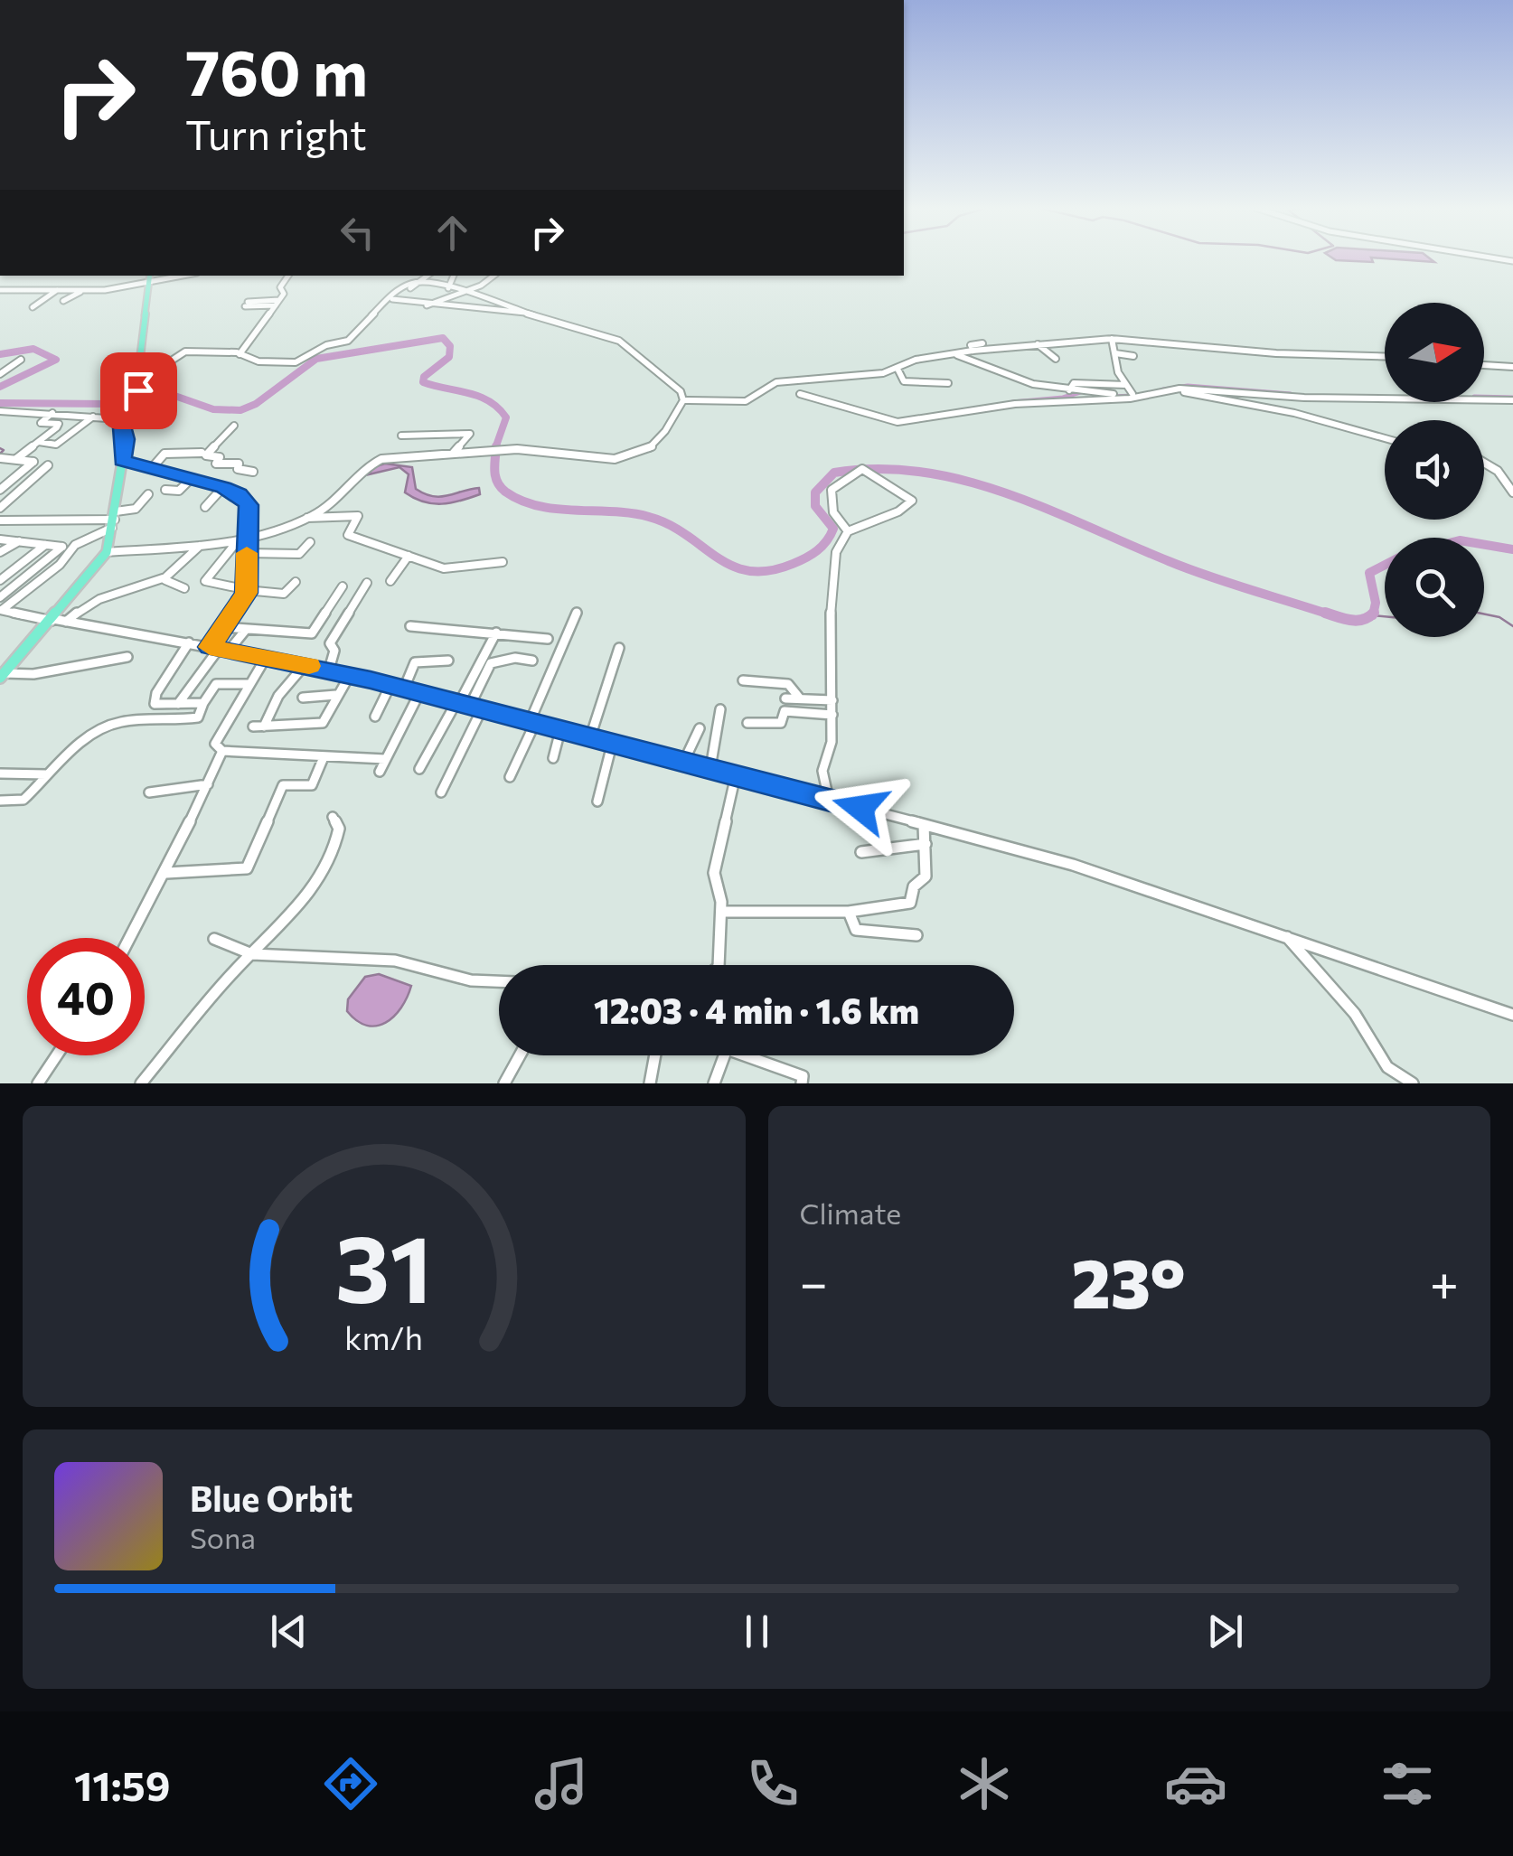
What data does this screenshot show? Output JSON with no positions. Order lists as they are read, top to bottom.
{
  "north": "right",
  "page": {
    "turn": ["760 m", "Turn right"],
    "limit": "40",
    "trip": "12:03 · 4 min · 1.6 km",
    "tile": "Climate",
    "heat": ["−", "23°", "+"],
    "song": ["Blue Orbit", "Sona"],
    "tabs": "11:59",
    "gauge": ["31", "km/h"]
  }
}
